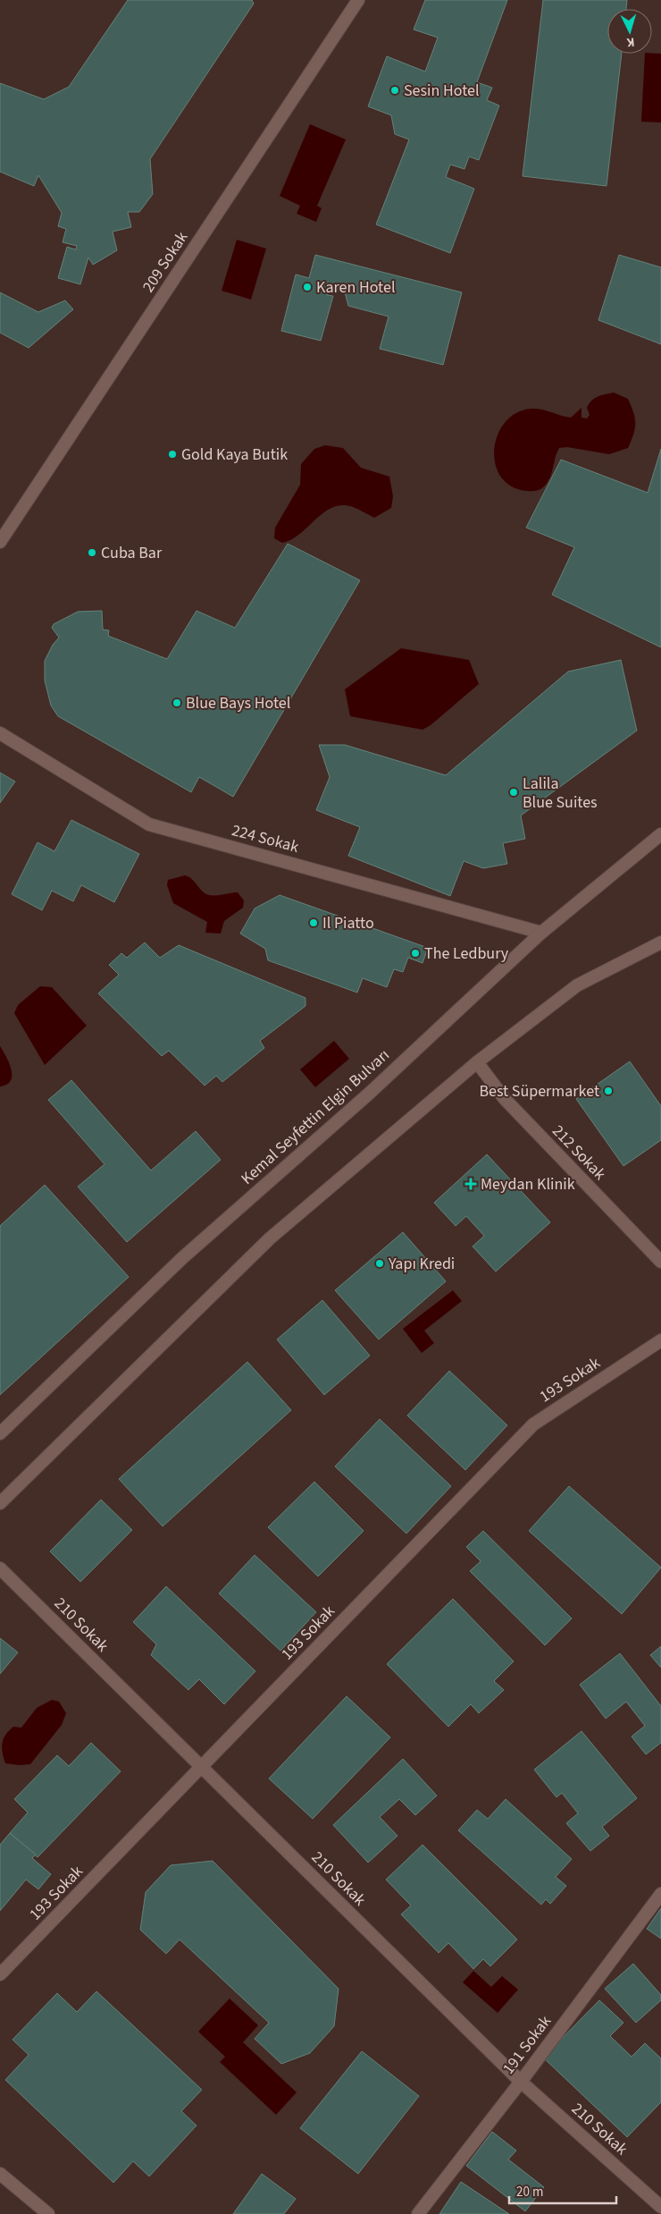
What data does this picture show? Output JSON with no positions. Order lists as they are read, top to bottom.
{
  "streets": {
    "street": [
      "209 Sokak",
      "224 Sokak",
      "Kemal Seyfettin Elgin Bulvarı",
      "212 Sokak",
      "193 Sokak",
      "210 Sokak",
      "191 Sokak"
    ]
  },
  "crossings": [
    ["224 Sokak", "Kemal Seyfettin Elgin Bulvarı"],
    ["193 Sokak", "210 Sokak"],
    ["210 Sokak", "191 Sokak"]
  ],
  "places": {
    "other": [
      "Sesin Hotel",
      "Karen Hotel",
      "Gold Kaya Butik",
      "Cuba Bar",
      "Blue Bays Hotel",
      "Lalila Blue Suites",
      "Il Piatto",
      "The Ledbury",
      "Best Süpermarket",
      "Yapı Kredi"
    ],
    "health": ["Meydan Klinik"]
  },
  "scale_bar": "20 m",
  "north": "bottom"
}
